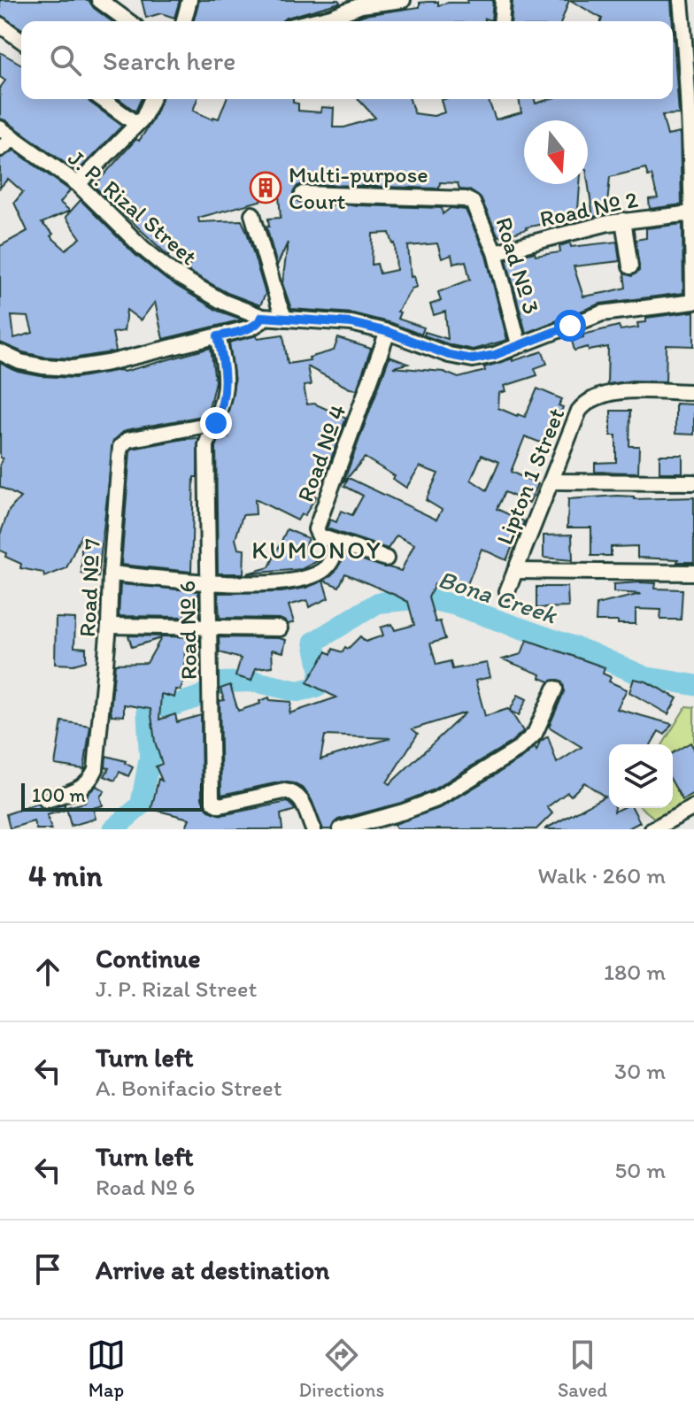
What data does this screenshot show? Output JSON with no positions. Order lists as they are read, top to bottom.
{
  "streets": {
    "street": [
      "J. P. Rizal Street",
      "Road № 2",
      "Road № 3",
      "Road № 4",
      "Lipton 1 Street",
      "Road № 7",
      "Road № 6"
    ]
  },
  "crossings": [
    ["J. P. Rizal Street", "Road № 3"],
    ["J. P. Rizal Street", "Road № 4"],
    ["Road № 2", "Road № 3"],
    ["Road № 7", "Road № 6"]
  ],
  "districts": ["KUMONOY"],
  "water": ["Bona Creek"],
  "places": {
    "building": ["Multi-purpose Court"]
  },
  "scale_bar": "100 m",
  "north": "bottom",
  "page": {
    "search": "Search here",
    "scale": "100 m",
    "heading": ["4 min", "Walk · 260 m"],
    "list": [
      ["Continue", "J. P. Rizal Street", "180 m"],
      ["Turn left", "A. Bonifacio Street", "30 m"],
      ["Turn left", "Road № 6", "50 m"],
      "Arrive at destination"
    ],
    "nav": ["Map", "Directions", "Saved"]
  }
}
